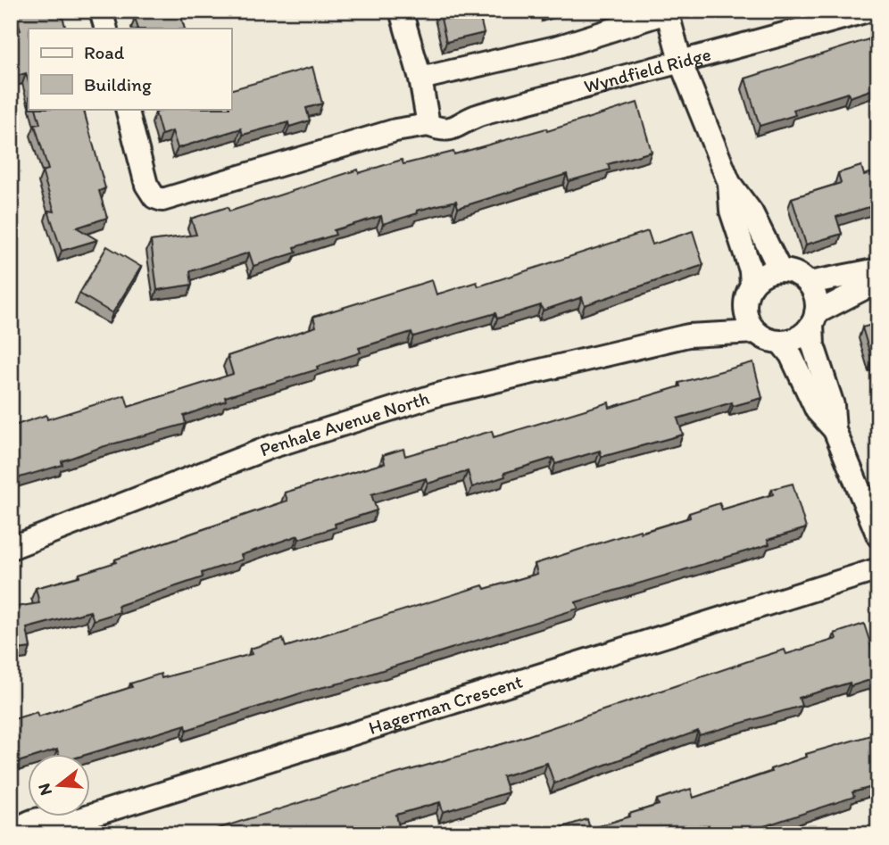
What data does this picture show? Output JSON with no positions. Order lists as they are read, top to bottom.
{
  "streets": {
    "street": ["Wyndfield Ridge", "Penhale Avenue North", "Hagerman Crescent"]
  },
  "legend": ["Road", "Building"],
  "north": "left"
}
